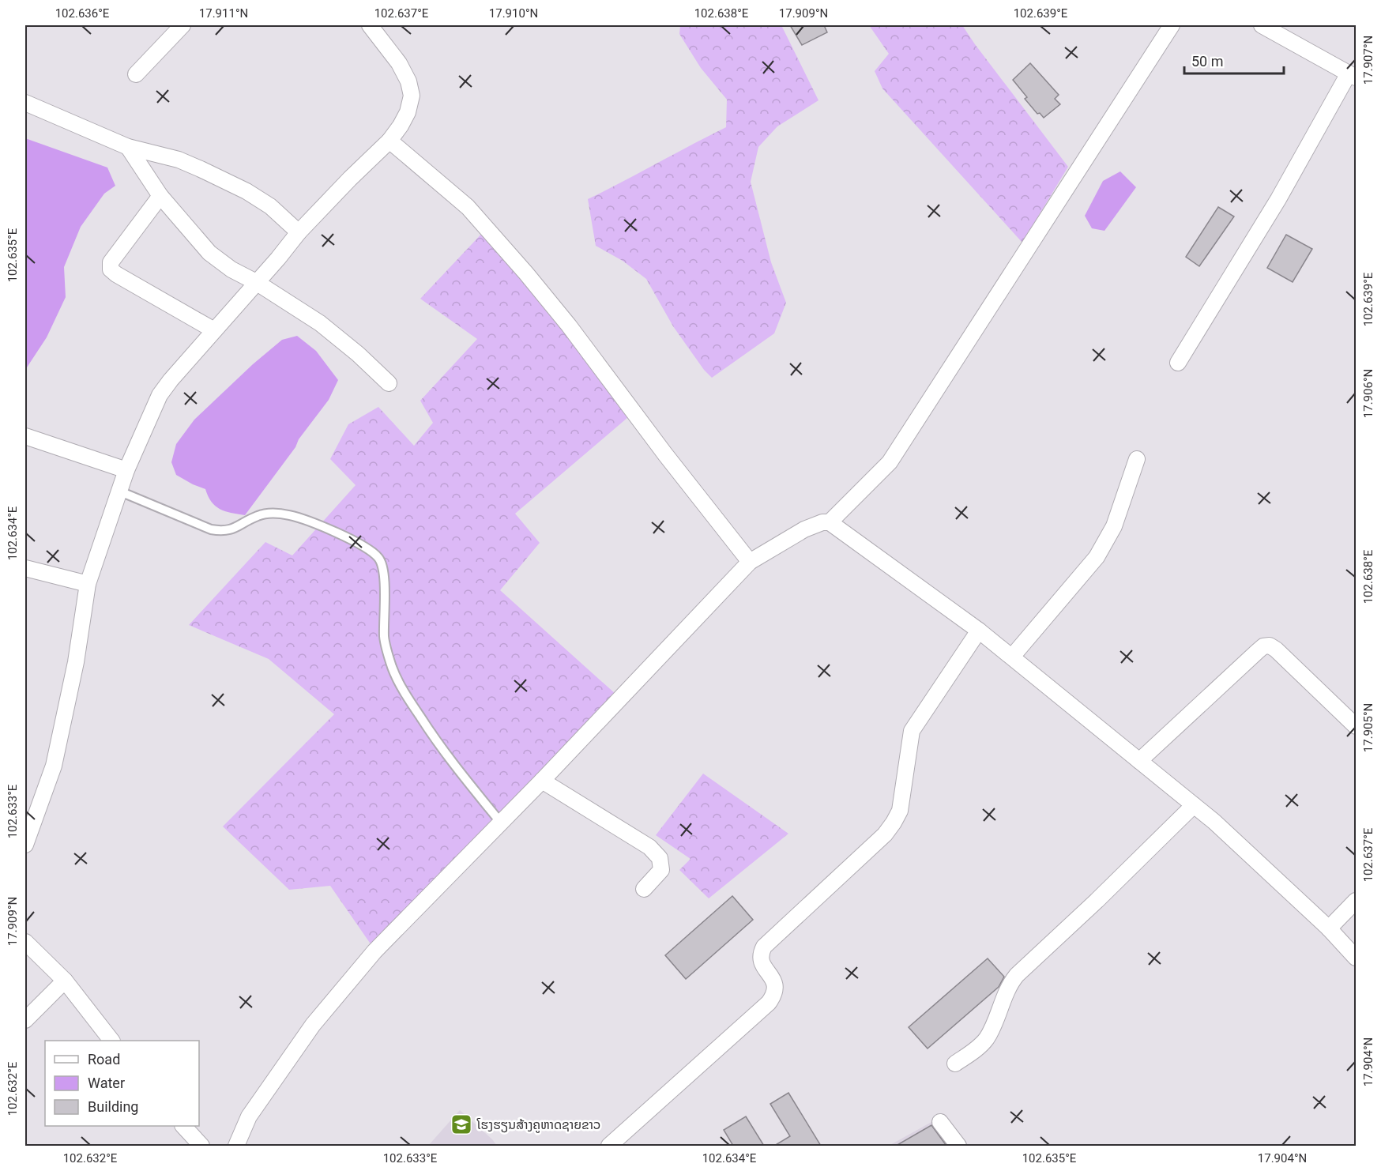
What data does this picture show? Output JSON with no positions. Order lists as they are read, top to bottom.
{
  "places": {
    "school or university": ["ໂຮງຮຽນສ້າງຄູຫາດຊາຍຂາວ"]
  },
  "legend": ["Road", "Water", "Building"],
  "scale_bar": "50 m",
  "coordinates": [
    "102.636°E",
    "17.911°N",
    "102.637°E",
    "17.910°N",
    "102.638°E",
    "17.909°N",
    "102.639°E",
    "17.907°N",
    "102.635°E",
    "17.906°N",
    "102.634°E",
    "17.905°N",
    "102.633°E",
    "17.904°N",
    "102.632°E"
  ]
}
